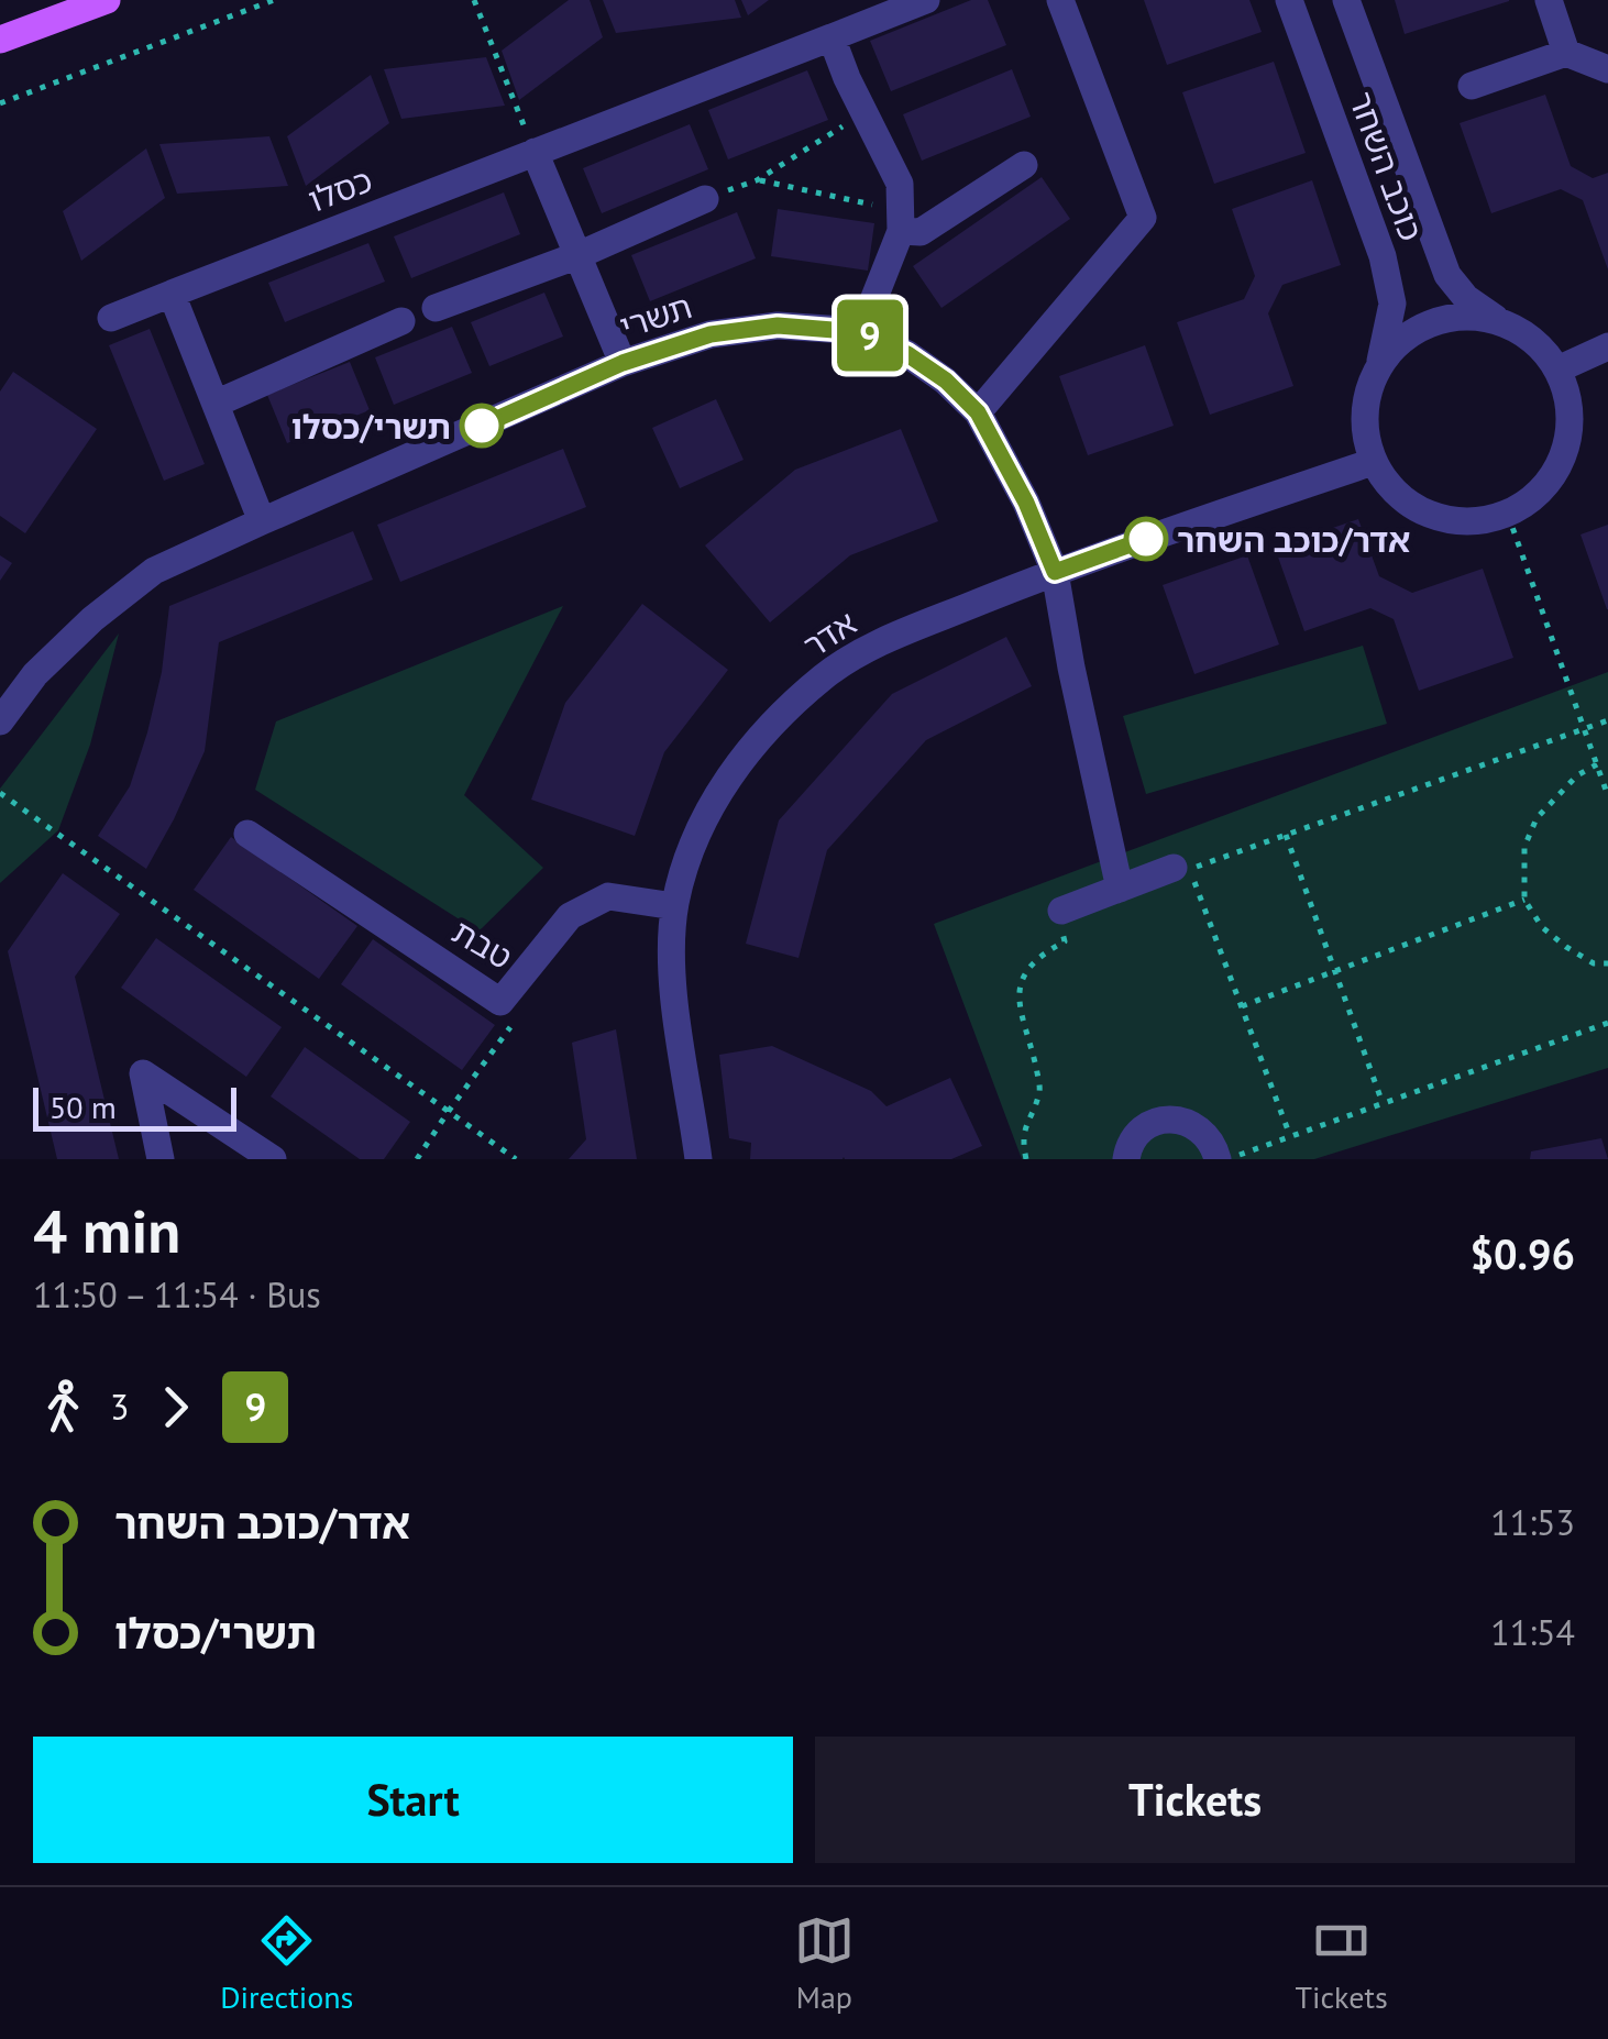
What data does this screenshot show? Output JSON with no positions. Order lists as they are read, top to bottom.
{
  "streets": {
    "street": [
      "כוכב השחר",
      "כסלו",
      "תשרי",
      "אדר",
      "טבת"
    ]
  },
  "crossings": [
    ["כוכב השחר", "אדר"],
    ["תשרי", "אדר"],
    ["אדר", "טבת"]
  ],
  "places": ["תשרי/כסלו", "אדר/כוכב השחר"],
  "lines": ["bus line 9"],
  "scale_bar": "50 m",
  "page": {
    "on_map": "9",
    "scale": "50 m",
    "heading": ["4 min", "11:50 – 11:54 · Bus", "$0.96"],
    "legs": ["3", "9"],
    "list": [
      {
        "name": "אדר/כוכב השחר",
        "value": "11:53"
      },
      {
        "name": "תשרי/כסלו",
        "value": "11:54"
      }
    ],
    "buttons": ["Start", "Tickets"],
    "tabs": ["Directions", "Map", "Tickets"]
  }
}
